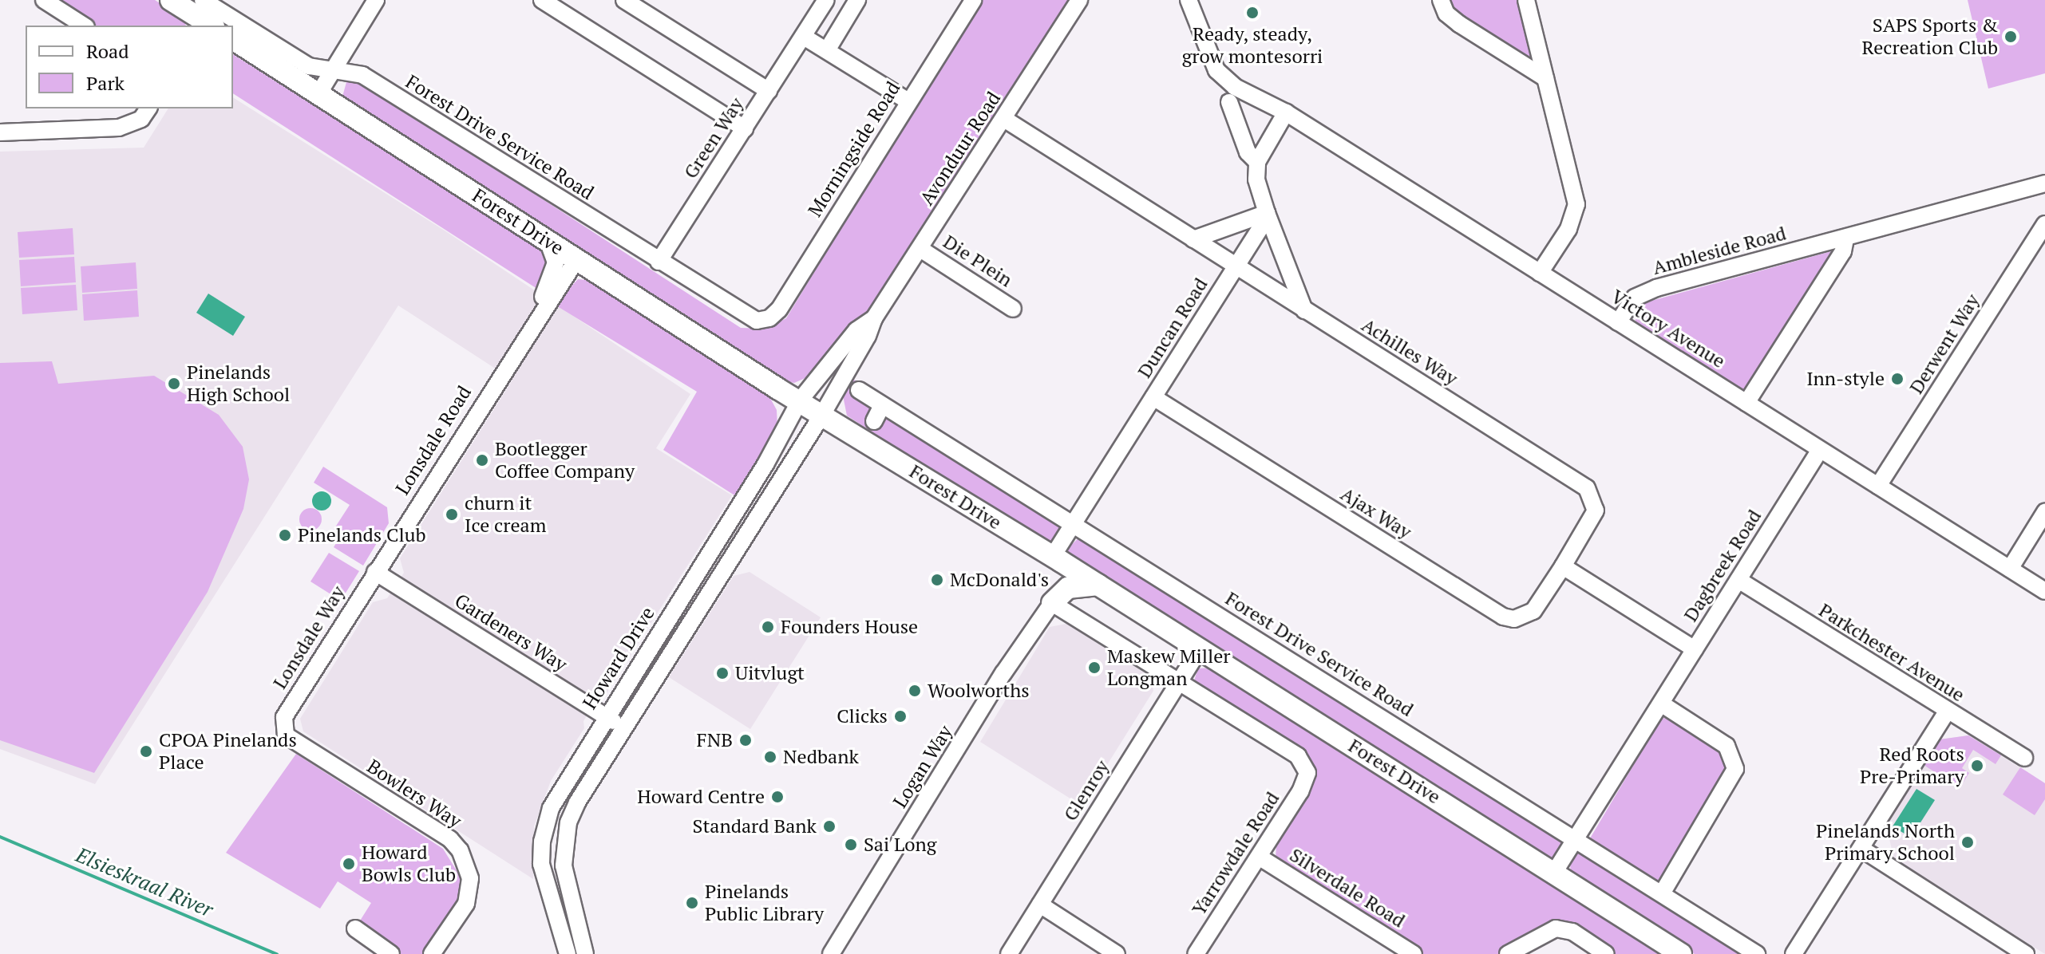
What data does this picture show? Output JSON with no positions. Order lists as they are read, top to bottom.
{
  "streets": {
    "main road": ["Forest Drive"],
    "street": [
      "Forest Drive Service Road",
      "Green Way",
      "Avonduur Road",
      "Morningside Road",
      "Ambleside Road",
      "Die Plein",
      "Duncan Road",
      "Victory Avenue",
      "Derwent Way",
      "Achilles Way",
      "Lonsdale Road",
      "Ajax Way",
      "Dagbreek Road",
      "Gardeners Way",
      "Lonsdale Way",
      "Parkchester Avenue",
      "Howard Drive",
      "Logan Way",
      "Glenroy",
      "Bowlers Way",
      "Yarrowdale Road",
      "Silverdale Road"
    ]
  },
  "crossings": [
    ["Forest Drive Service Road", "Green Way"],
    ["Forest Drive Service Road", "Morningside Road"],
    ["Forest Drive Service Road", "Duncan Road"],
    ["Forest Drive Service Road", "Dagbreek Road"],
    ["Avonduur Road", "Forest Drive"],
    ["Avonduur Road", "Die Plein"],
    ["Avonduur Road", "Achilles Way"],
    ["Avonduur Road", "Howard Drive"],
    ["Forest Drive", "Duncan Road"],
    ["Forest Drive", "Lonsdale Road"],
    ["Forest Drive", "Dagbreek Road"],
    ["Forest Drive", "Howard Drive"],
    ["Forest Drive", "Glenroy"],
    ["Ambleside Road", "Victory Avenue"],
    ["Duncan Road", "Achilles Way"],
    ["Duncan Road", "Ajax Way"],
    ["Victory Avenue", "Derwent Way"],
    ["Victory Avenue", "Dagbreek Road"],
    ["Achilles Way", "Ajax Way"],
    ["Lonsdale Road", "Gardeners Way"],
    ["Lonsdale Road", "Lonsdale Way"],
    ["Dagbreek Road", "Parkchester Avenue"],
    ["Gardeners Way", "Lonsdale Way"],
    ["Gardeners Way", "Howard Drive"],
    ["Lonsdale Way", "Bowlers Way"],
    ["Glenroy", "Yarrowdale Road"],
    ["Yarrowdale Road", "Silverdale Road"]
  ],
  "water": ["Elsieskraal River"],
  "places": [
    "Ready, steady, grow montesorri",
    "SAPS Sports & Recreation Club",
    "Inn-style",
    "Pinelands High School",
    "Bootlegger Coffee Company",
    "churn it Ice cream",
    "Pinelands Club",
    "McDonald's",
    "Founders House",
    "Maskew Miller Longman",
    "Uitvlugt",
    "Woolworths",
    "Clicks",
    "FNB",
    "CPOA Pinelands Place",
    "Nedbank",
    "Red Roots Pre-Primary",
    "Howard Centre",
    "Standard Bank",
    "Pinelands North Primary School",
    "Sai Long",
    "Howard Bowls Club",
    "Pinelands Public Library"
  ],
  "legend": ["Road", "Park"]
}
